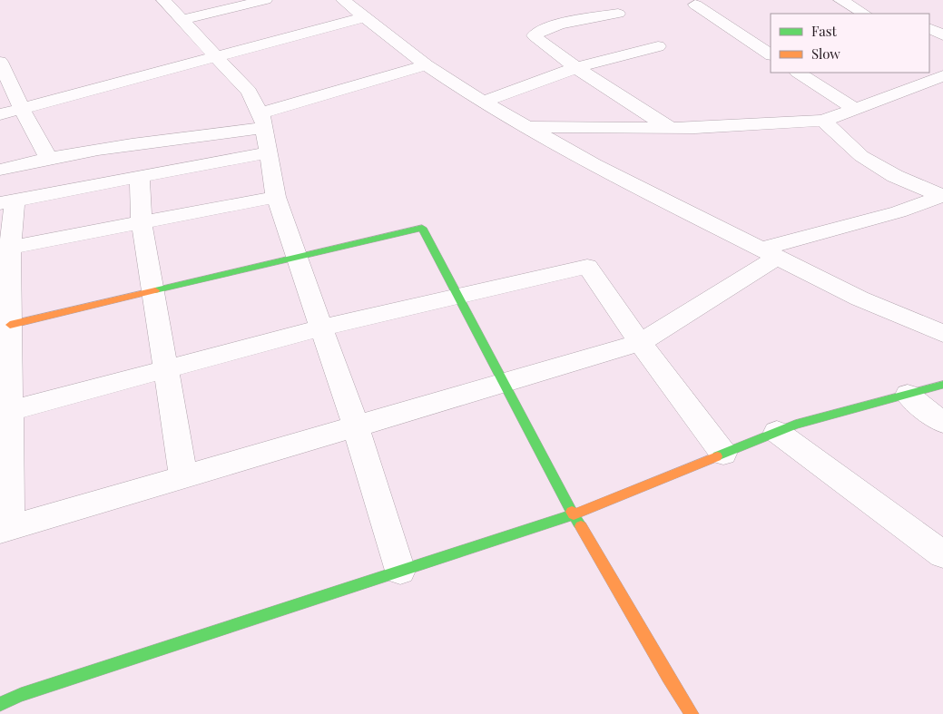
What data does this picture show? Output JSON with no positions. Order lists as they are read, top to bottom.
{
  "legend": ["Fast", "Slow"]
}
